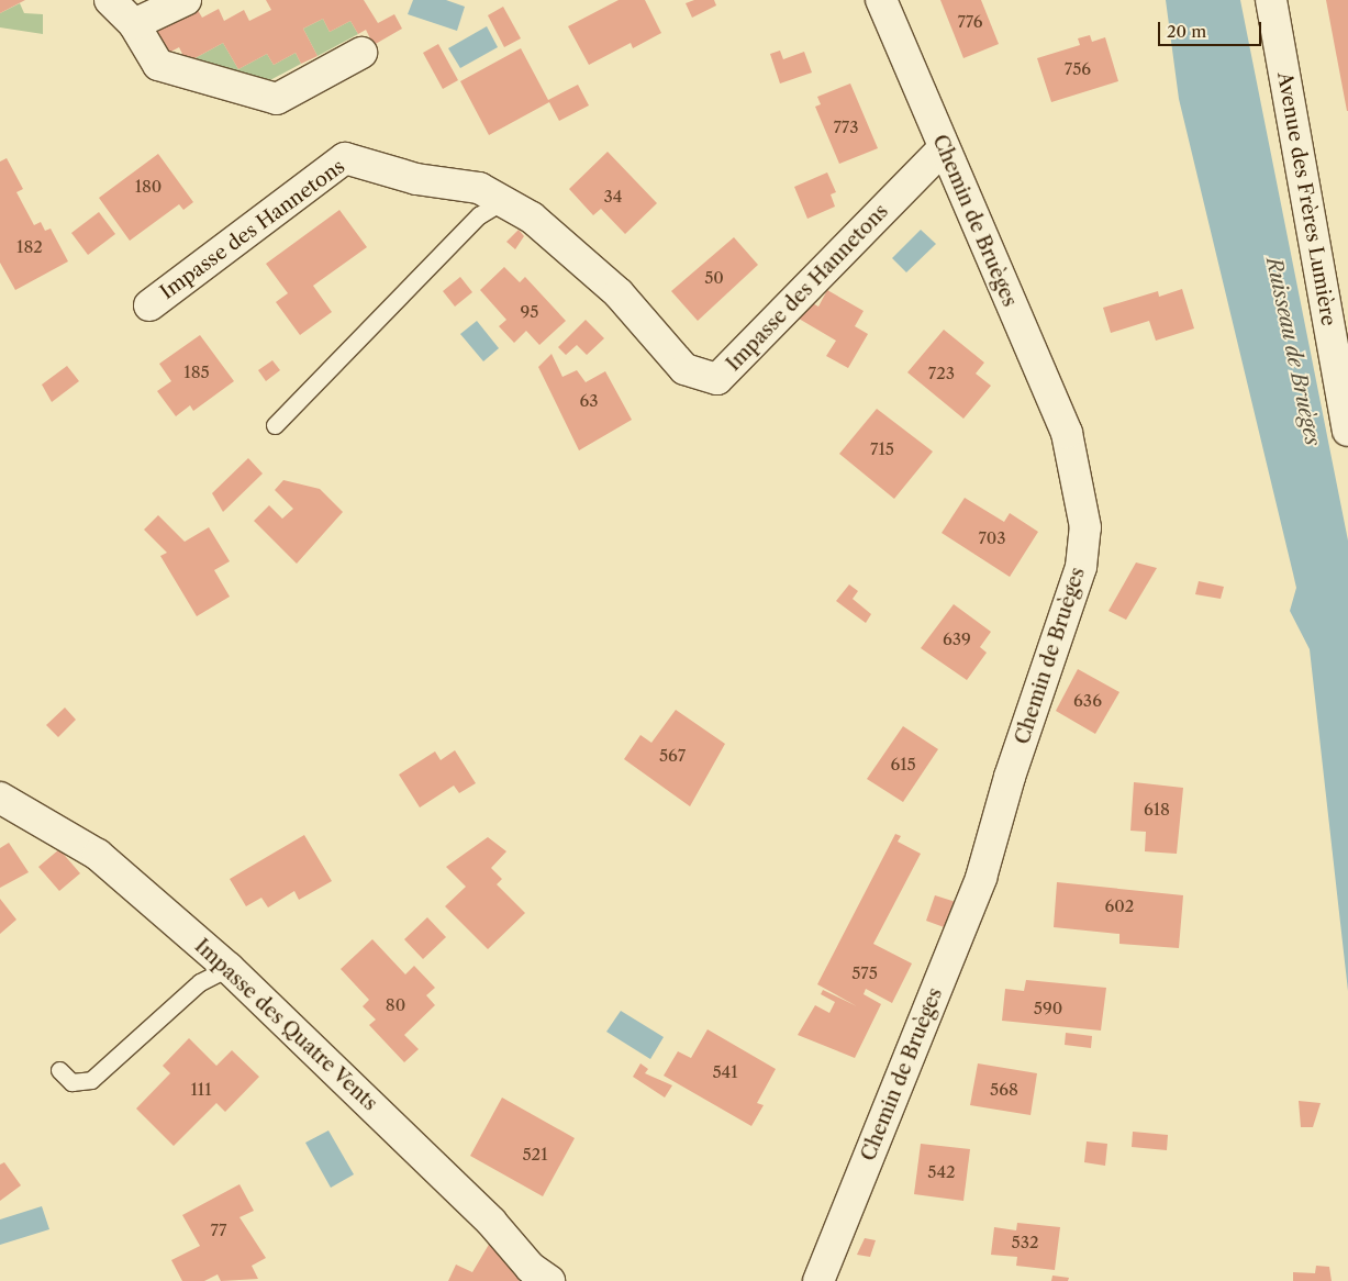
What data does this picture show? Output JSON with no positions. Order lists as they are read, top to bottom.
{
  "streets": {
    "street": [
      "Avenue des Frères Lumière",
      "Chemin de Bruèges",
      "Impasse des Hannetons",
      "Impasse des Quatre Vents"
    ]
  },
  "crossings": [
    ["Chemin de Bruèges", "Impasse des Hannetons"]
  ],
  "water": ["Ruisseau de Bruèges"],
  "house_numbers": [
    "776",
    "756",
    "773",
    "180",
    "34",
    "182",
    "50",
    "95",
    "185",
    "723",
    "63",
    "715",
    "703",
    "639",
    "636",
    "567",
    "615",
    "618",
    "602",
    "575",
    "80",
    "590",
    "541",
    "111",
    "568",
    "521",
    "542",
    "77",
    "532"
  ],
  "scale_bar": "20 m"
}
